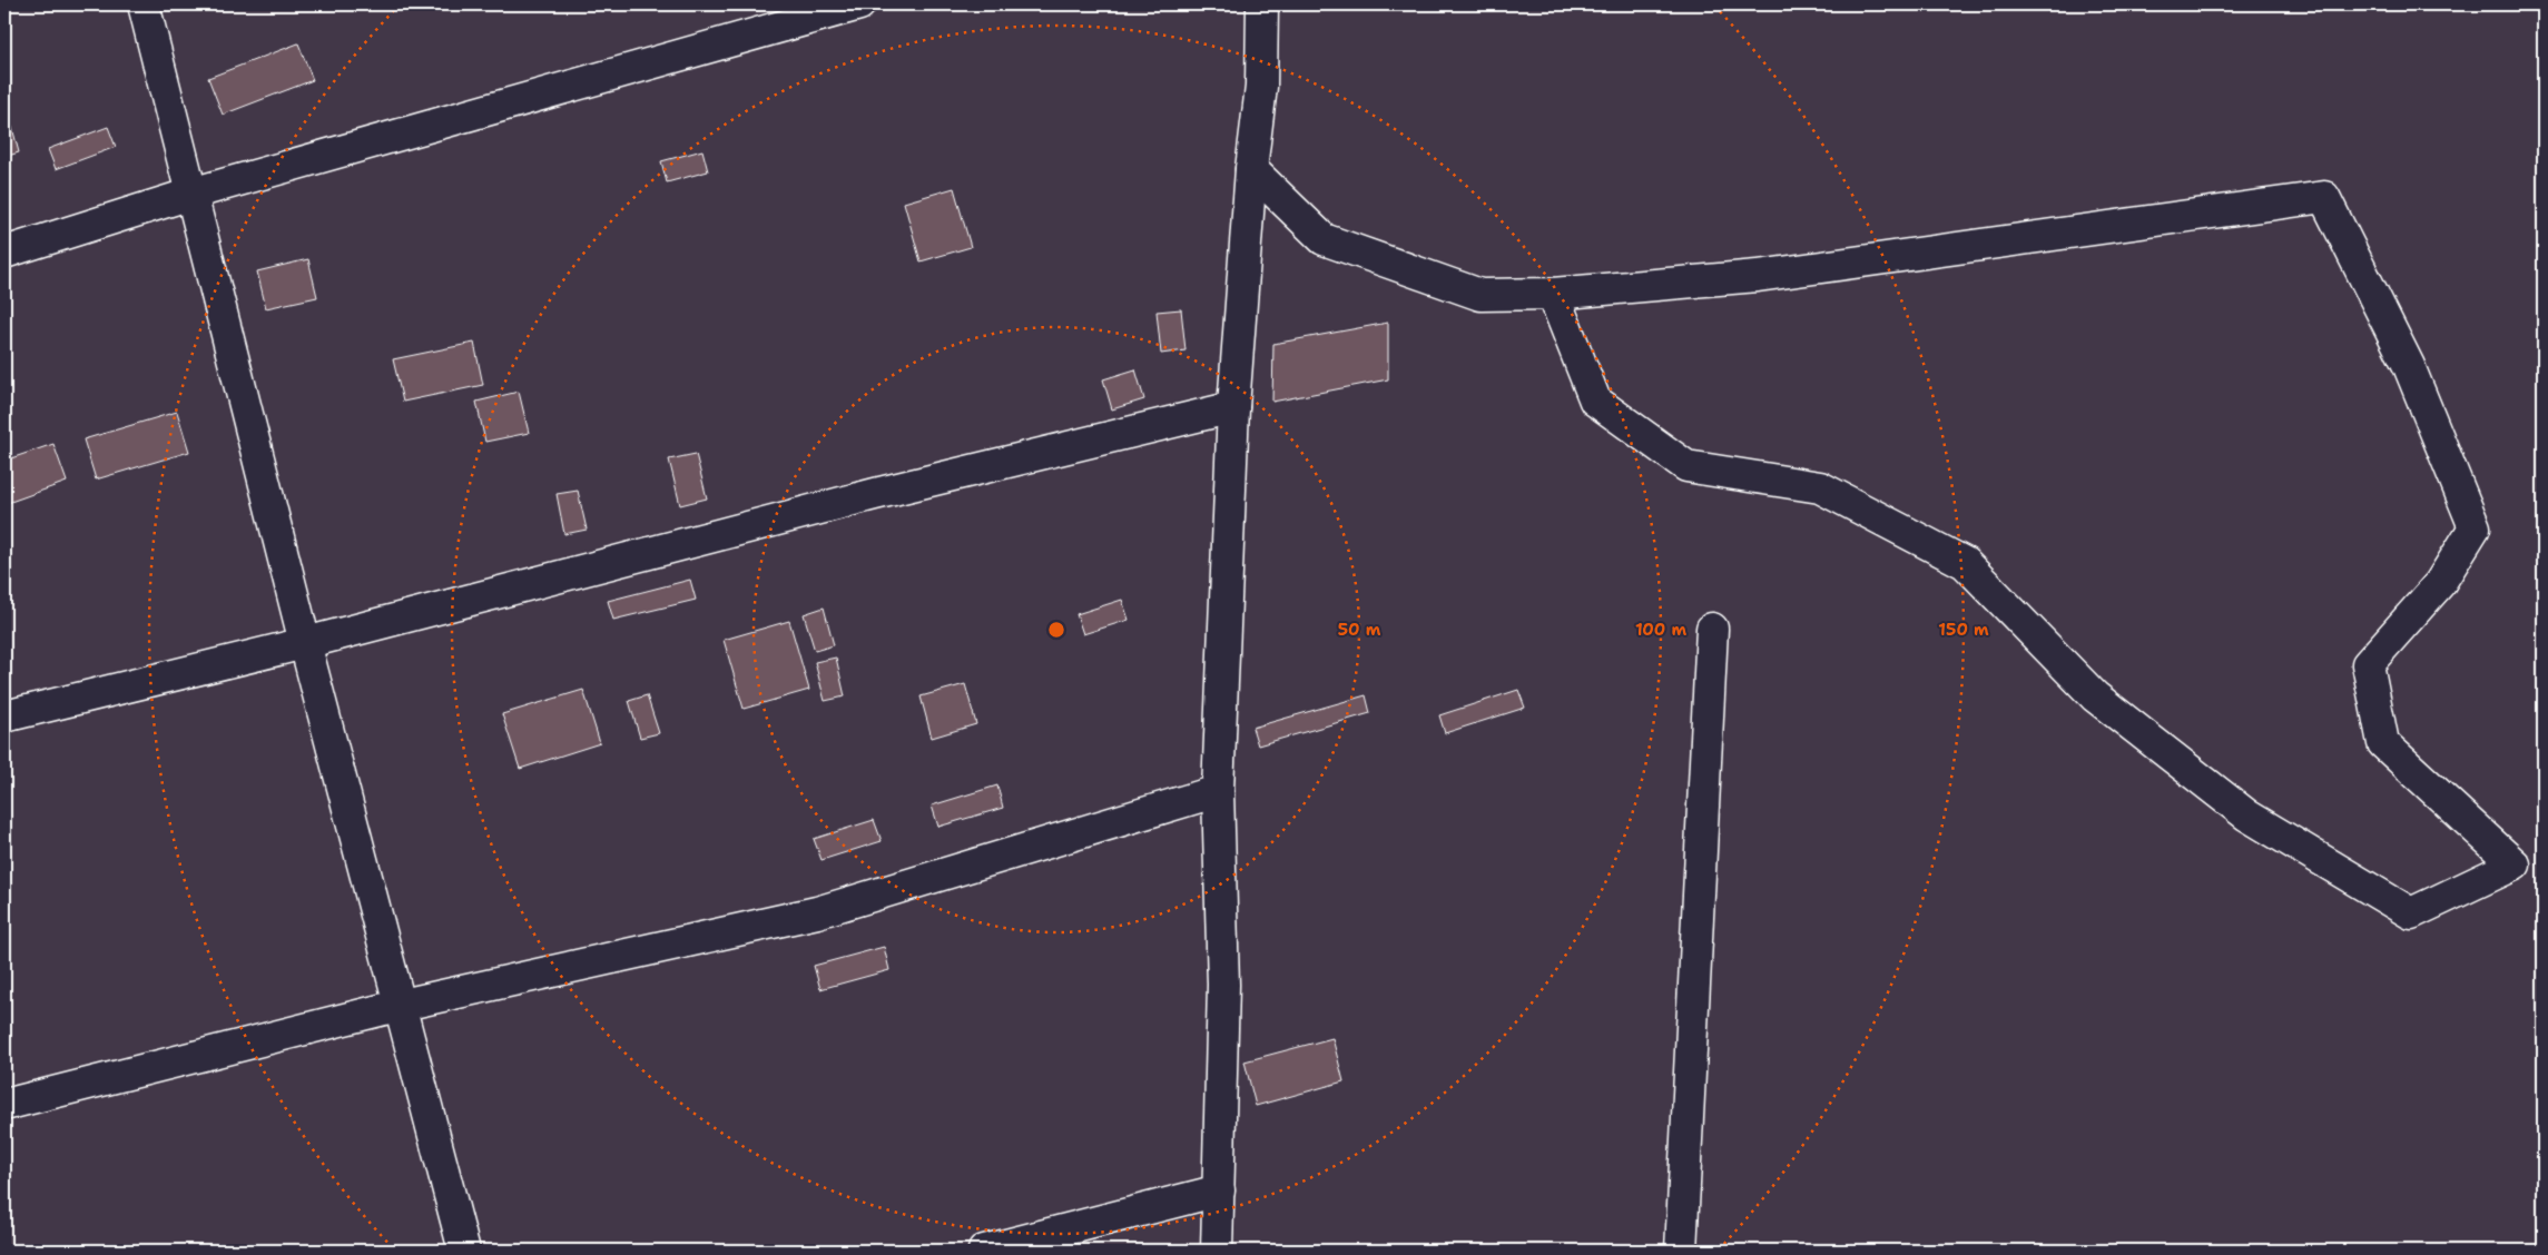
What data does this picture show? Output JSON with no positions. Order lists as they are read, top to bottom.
{
  "rings": ["50 m", "100 m", "150 m"]
}
